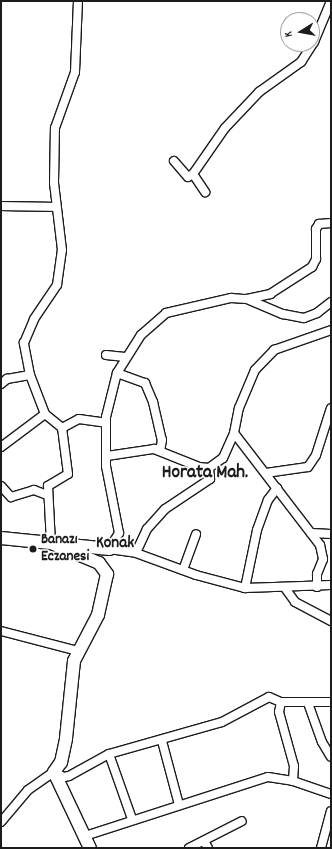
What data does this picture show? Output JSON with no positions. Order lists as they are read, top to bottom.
{
  "districts": ["Horata Mah.", "Konak"],
  "places": ["Banazı Eczanesi"],
  "north": "left"
}
